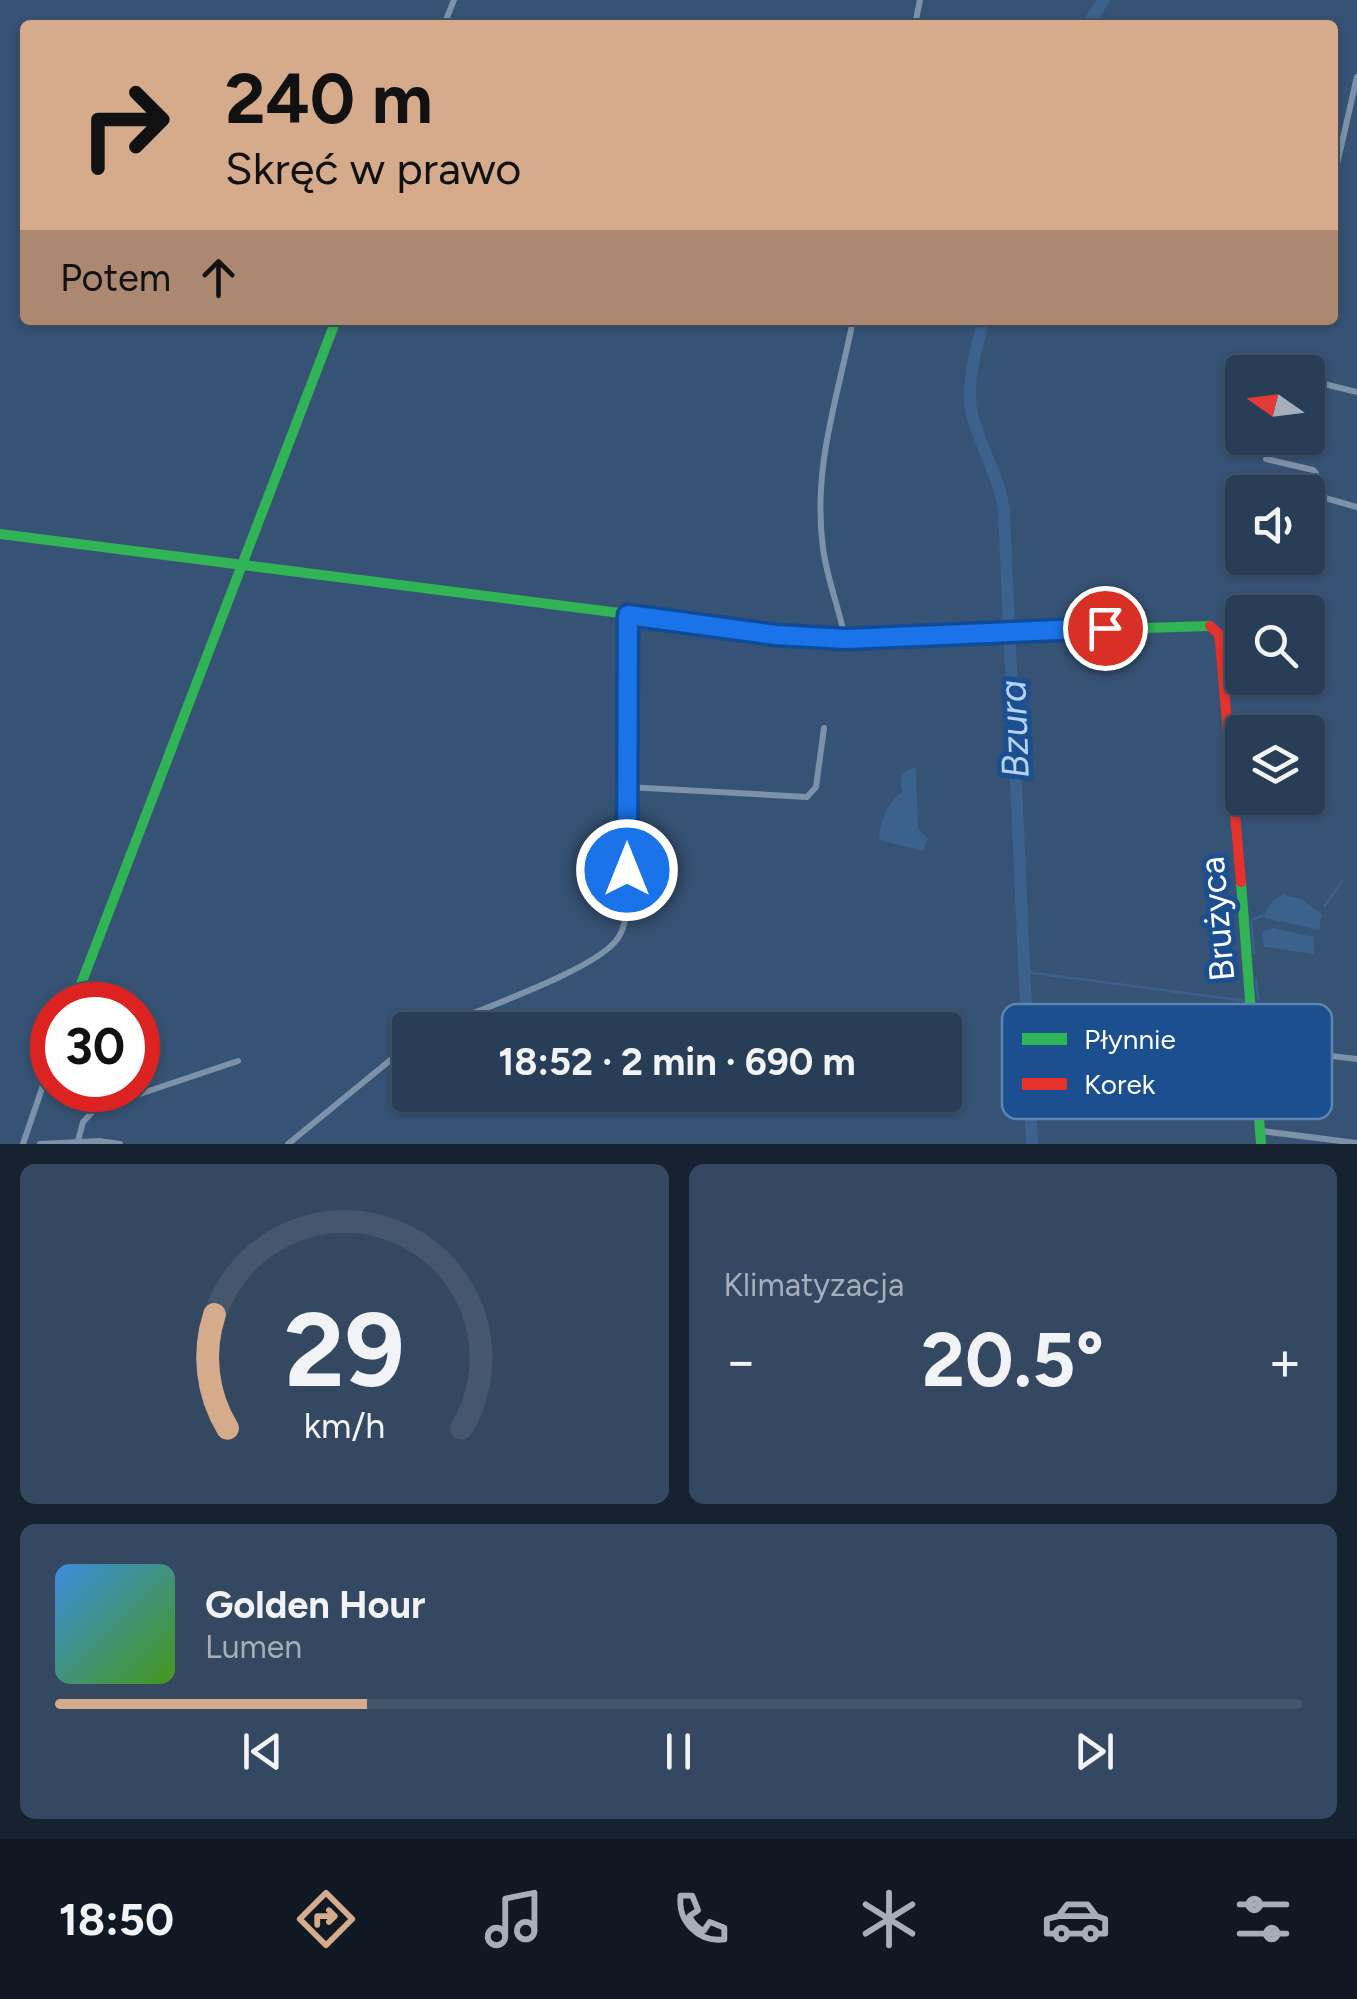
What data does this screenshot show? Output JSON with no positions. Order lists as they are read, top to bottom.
{
  "streets": {
    "street": ["Brużyca"]
  },
  "water": ["Bzura"],
  "legend": ["Płynnie", "Korek"],
  "north": "left",
  "page": {
    "turn": ["240 m", "Skręć w prawo"],
    "then": "Potem",
    "limit": "30",
    "trip": "18:52 · 2 min · 690 m",
    "tile": "Klimatyzacja",
    "heat": ["−", "20.5°", "+"],
    "song": ["Golden Hour", "Lumen"],
    "tabs": "18:50",
    "gauge": ["29", "km/h"]
  }
}
